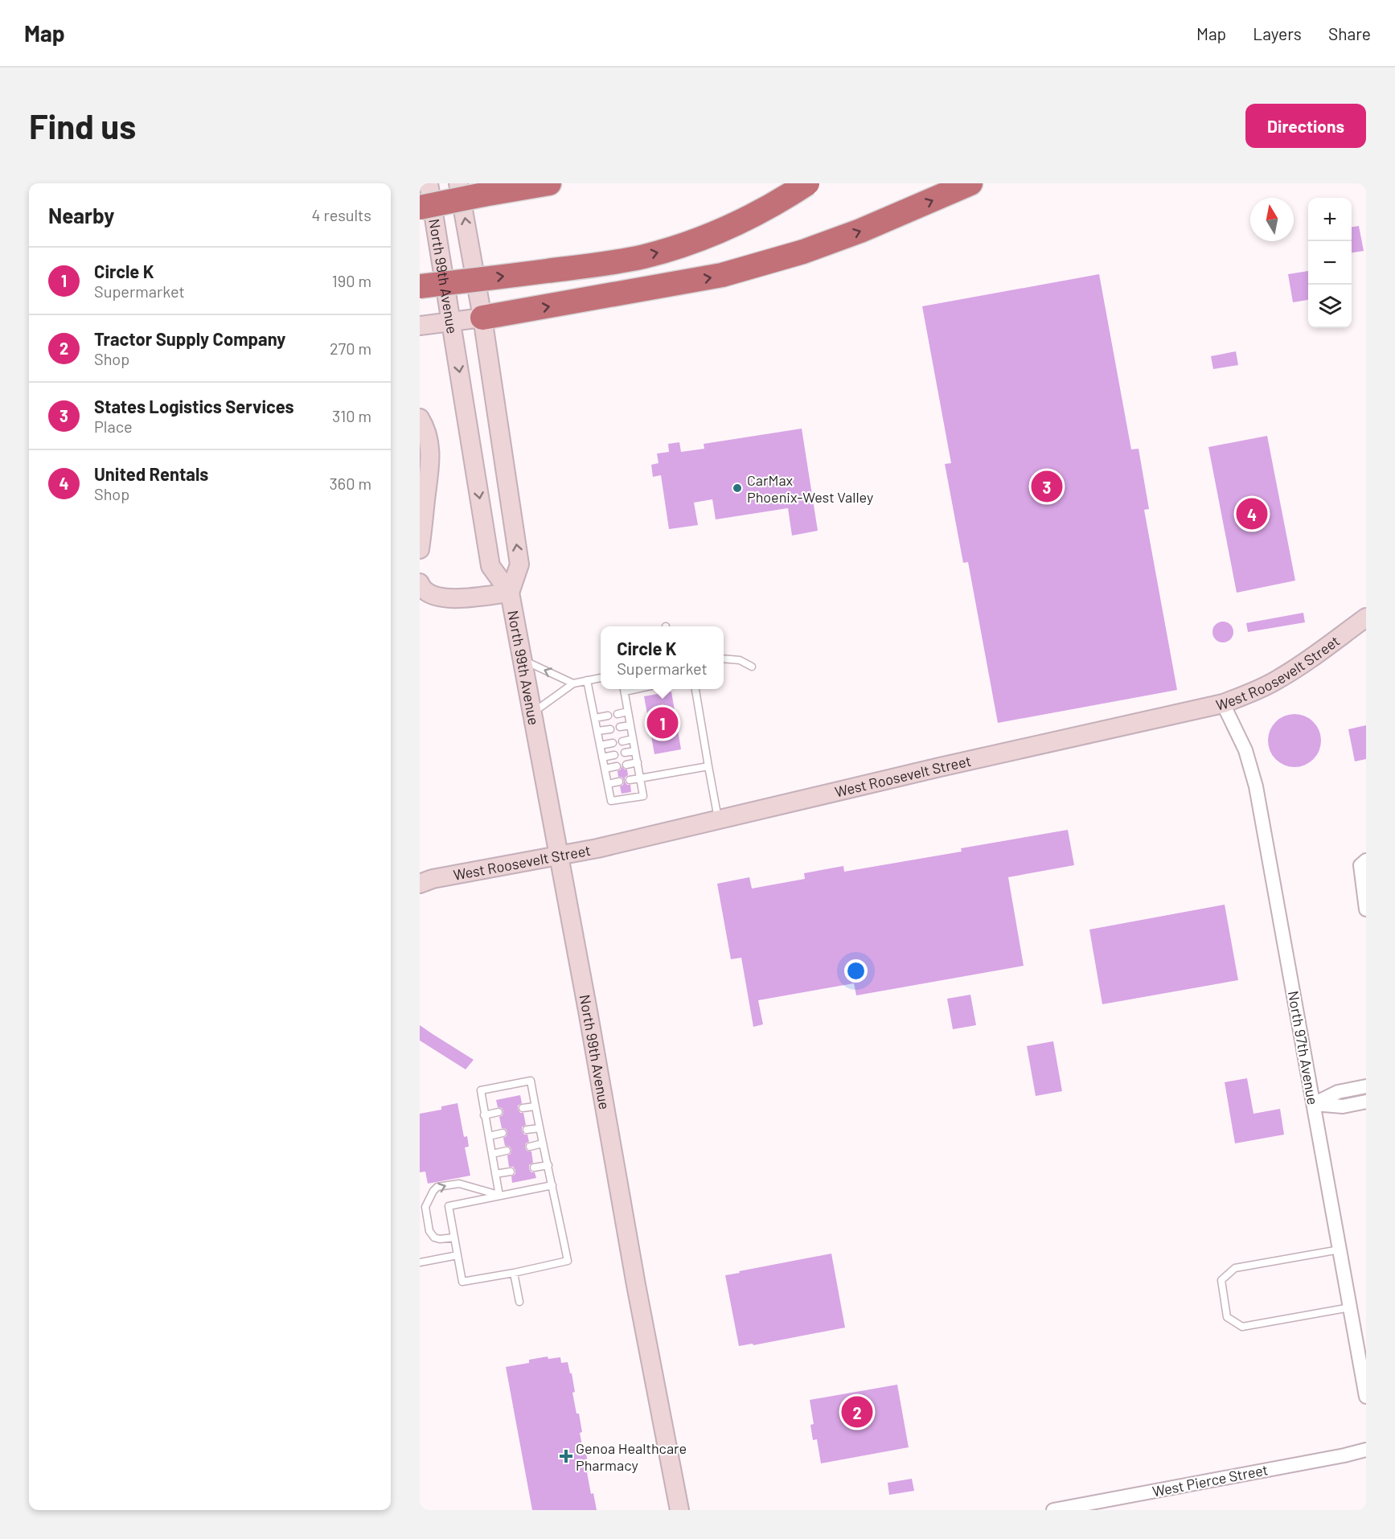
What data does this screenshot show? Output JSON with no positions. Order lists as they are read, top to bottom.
{
  "streets": {
    "main road": ["North 99th Avenue", "West Roosevelt Street"],
    "street": ["North 97th Avenue", "West Pierce Street"]
  },
  "crossings": [
    ["North 99th Avenue", "West Roosevelt Street"],
    ["West Roosevelt Street", "North 97th Avenue"]
  ],
  "places": {
    "other": ["CarMax Phoenix-West Valley"],
    "health": ["Genoa Healthcare Pharmacy"]
  },
  "north": "top",
  "page": {
    "header": "Map",
    "nav": ["Map", "Layers", "Share"],
    "buttons": "Directions",
    "title": "Find us",
    "heading": ["Nearby", "4 results"],
    "map_buttons": ["+", "−"],
    "list": [
      {
        "mark": "1",
        "name": "Circle K",
        "note": "Supermarket",
        "value": "190 m"
      },
      {
        "mark": "2",
        "name": "Tractor Supply Company",
        "note": "Shop",
        "value": "270 m"
      },
      {
        "mark": "3",
        "name": "States Logistics Services",
        "note": "Place",
        "value": "310 m"
      },
      {
        "mark": "4",
        "name": "United Rentals",
        "note": "Shop",
        "value": "360 m"
      }
    ],
    "pins": [
      "3",
      "4",
      "1",
      "2"
    ],
    "popup": ["Circle K", "Supermarket"]
  }
}
